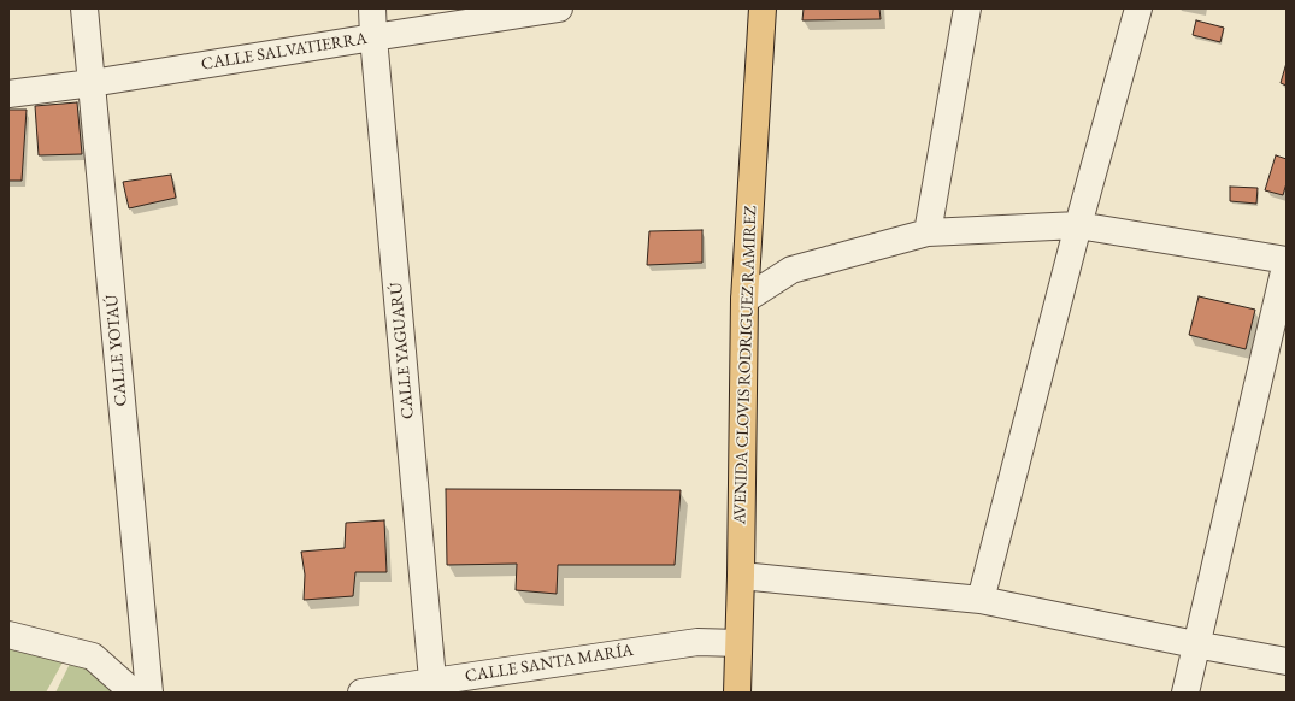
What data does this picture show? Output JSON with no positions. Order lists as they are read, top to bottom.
{
  "streets": {
    "main road": ["AVENIDA CLOVIS RODRIGUEZ RAMIREZ"],
    "street": [
      "CALLE SALVATIERRA",
      "CALLE YOTAÚ",
      "CALLE YAGUARÚ",
      "CALLE SANTA MARÍA"
    ]
  },
  "crossings": [
    ["CALLE SALVATIERRA", "CALLE YOTAÚ"],
    ["CALLE SALVATIERRA", "CALLE YAGUARÚ"],
    ["CALLE YAGUARÚ", "CALLE SANTA MARÍA"],
    ["AVENIDA CLOVIS RODRIGUEZ RAMIREZ", "CALLE SANTA MARÍA"]
  ]
}
